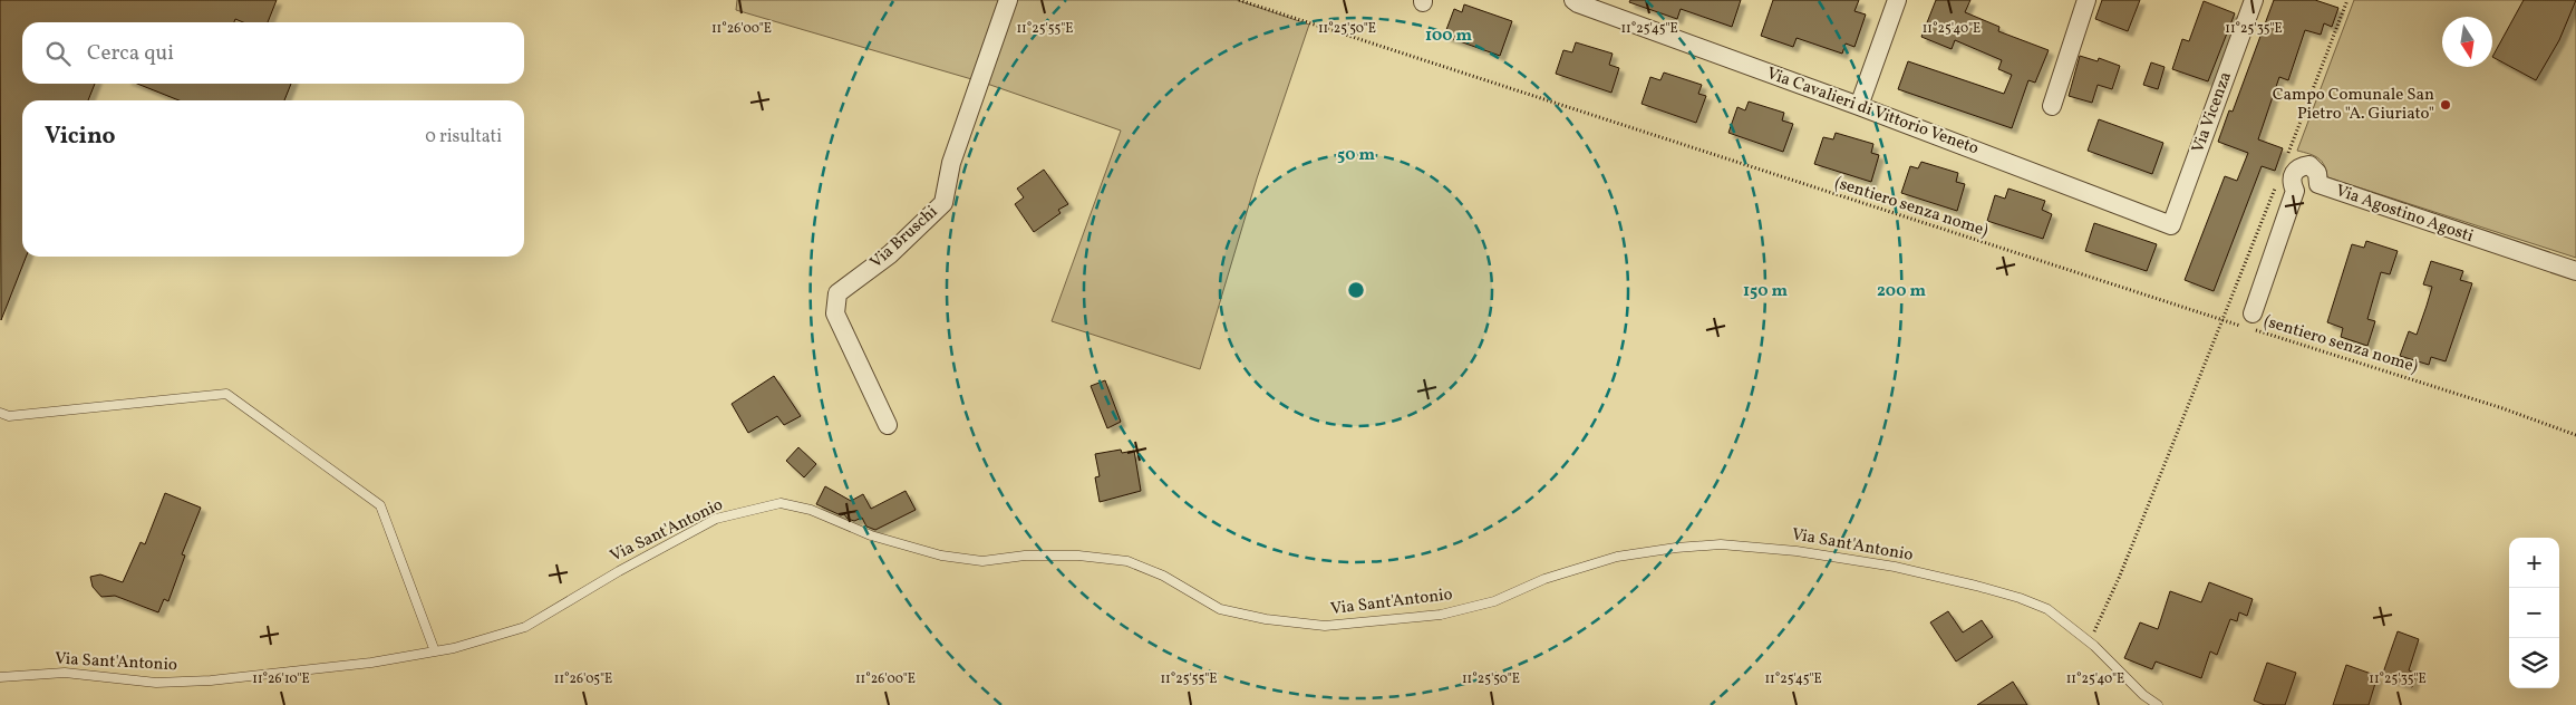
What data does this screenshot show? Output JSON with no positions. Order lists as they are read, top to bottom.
{
  "streets": {
    "street": [
      "Via Cavalieri di Vittorio Veneto",
      "Via Vicenza",
      "Via Agostino Agosti",
      "Via Bruschi"
    ],
    "lane": ["Via Sant'Antonio"],
    "path": ["(sentiero senza nome)"]
  },
  "crossings": [
    ["Via Cavalieri di Vittorio Veneto", "Via Vicenza"],
    ["(sentiero senza nome)", "Via Agostino Agosti"]
  ],
  "places": ["Campo Comunale San Pietro \"A. Giuriato\""],
  "north": "bottom",
  "page": {
    "search": "Cerca qui",
    "heading": ["Vicino", "0 risultati"],
    "map_buttons": ["+", "−"]
  },
  "coordinates": [
    "11°26'00\"E",
    "11°25'55\"E",
    "11°25'50\"E",
    "11°25'45\"E",
    "11°25'40\"E",
    "11°25'35\"E",
    "11°26'10\"E",
    "11°26'05\"E"
  ],
  "rings": [
    "100 m",
    "50 m",
    "150 m",
    "200 m"
  ]
}
